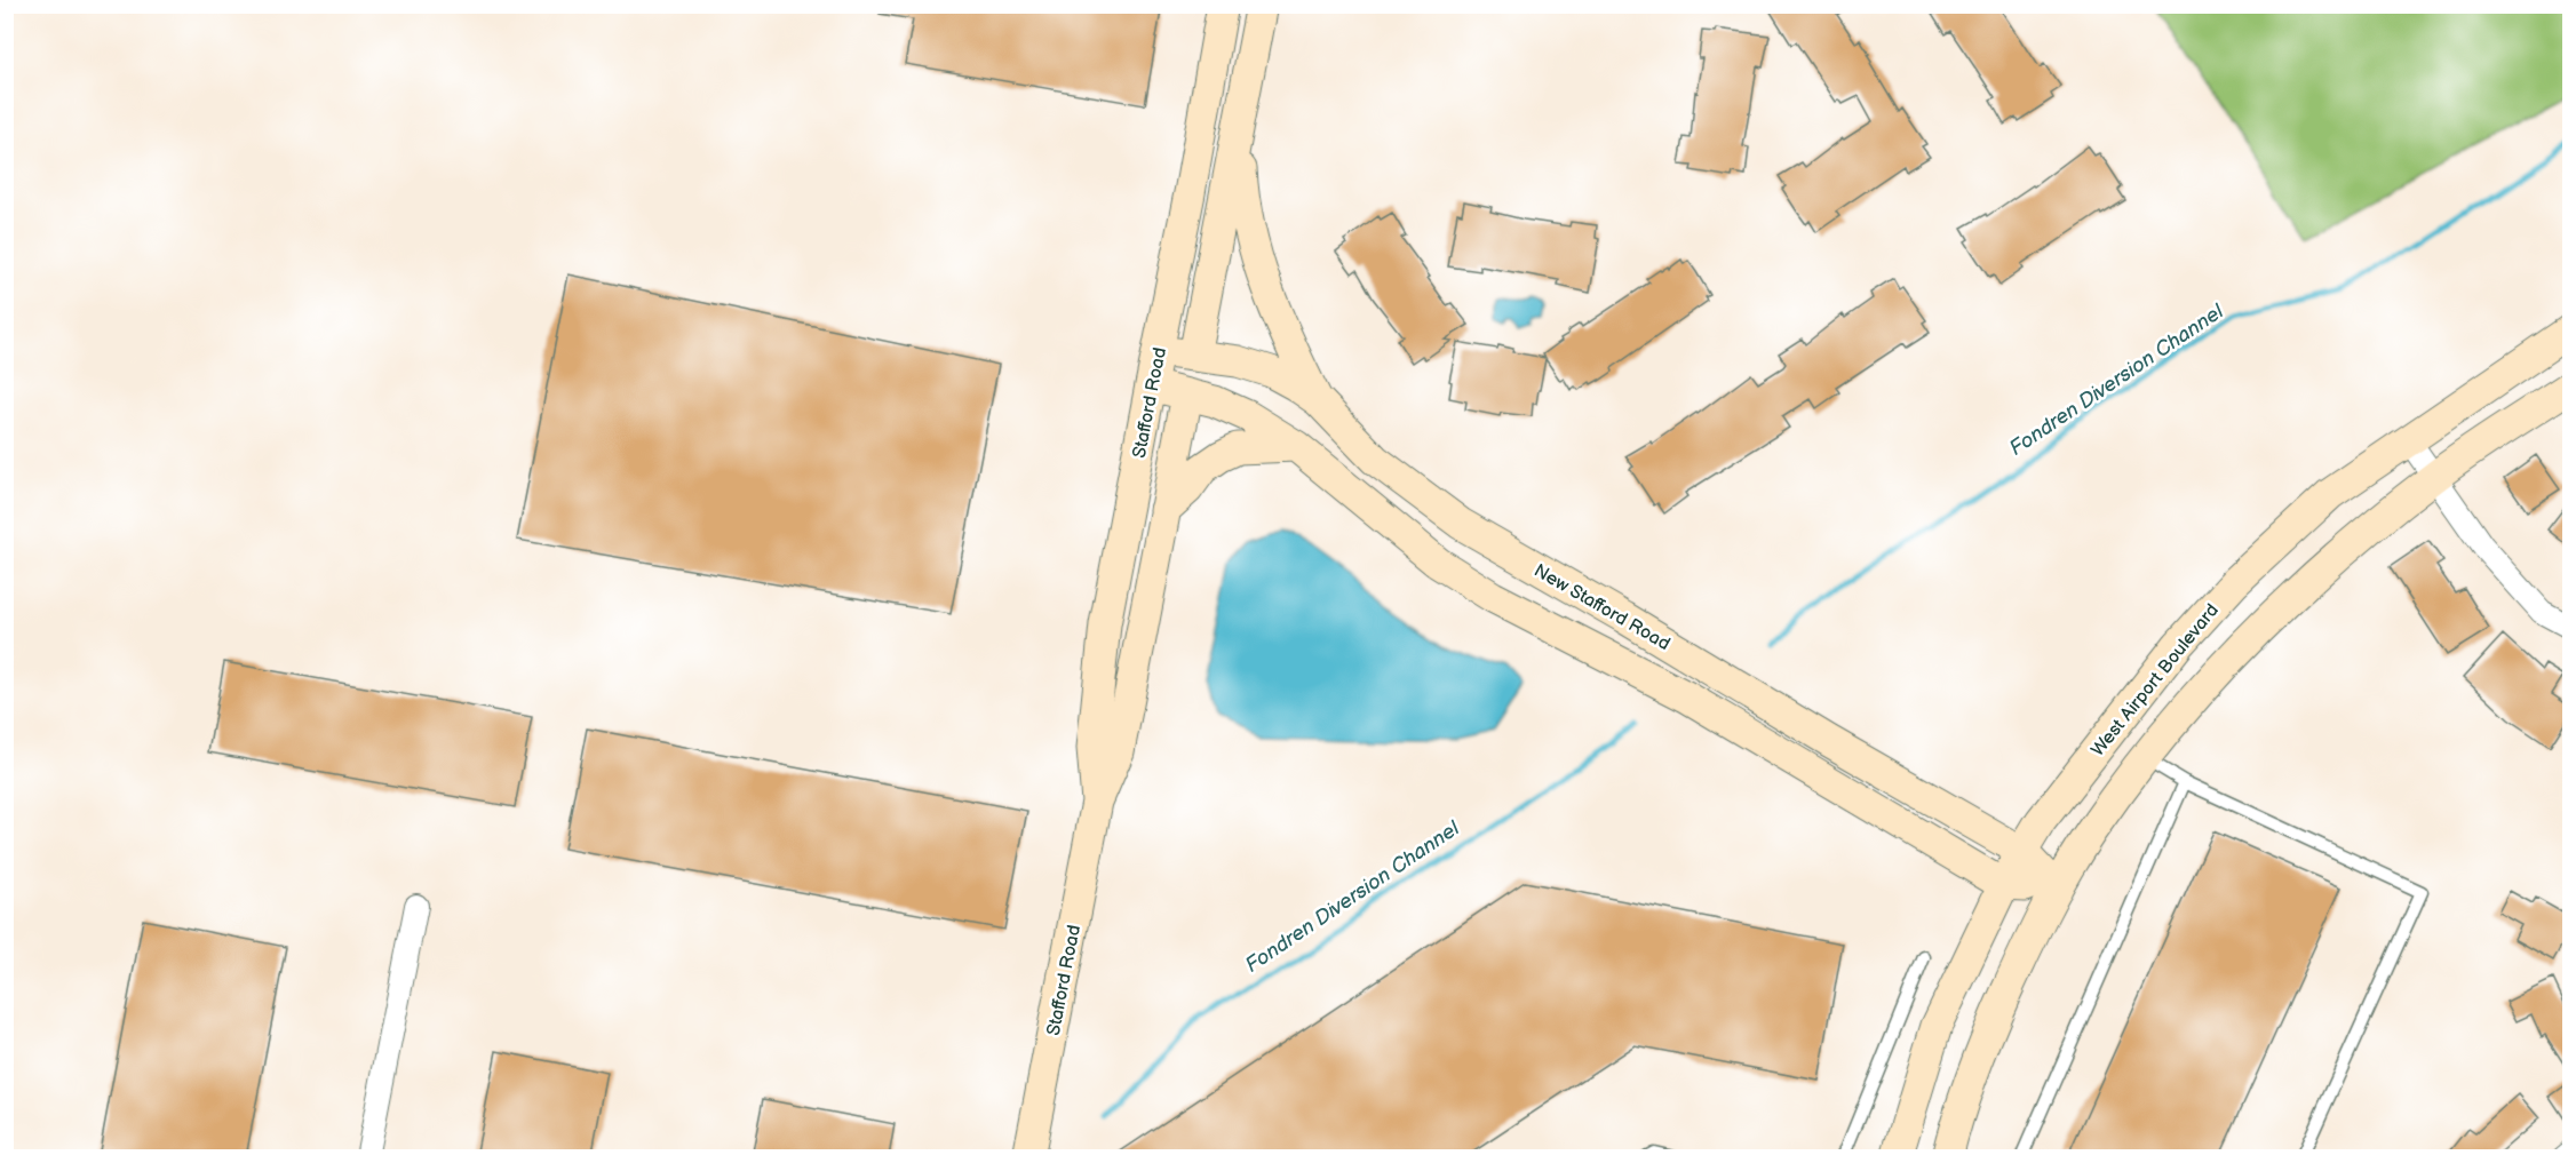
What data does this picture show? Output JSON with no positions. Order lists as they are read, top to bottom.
{
  "streets": {
    "main road": ["Stafford Road", "New Stafford Road", "West Airport Boulevard"]
  },
  "crossings": [
    ["Stafford Road", "New Stafford Road"],
    ["New Stafford Road", "West Airport Boulevard"]
  ],
  "water": ["Fondren Diversion Channel"]
}
